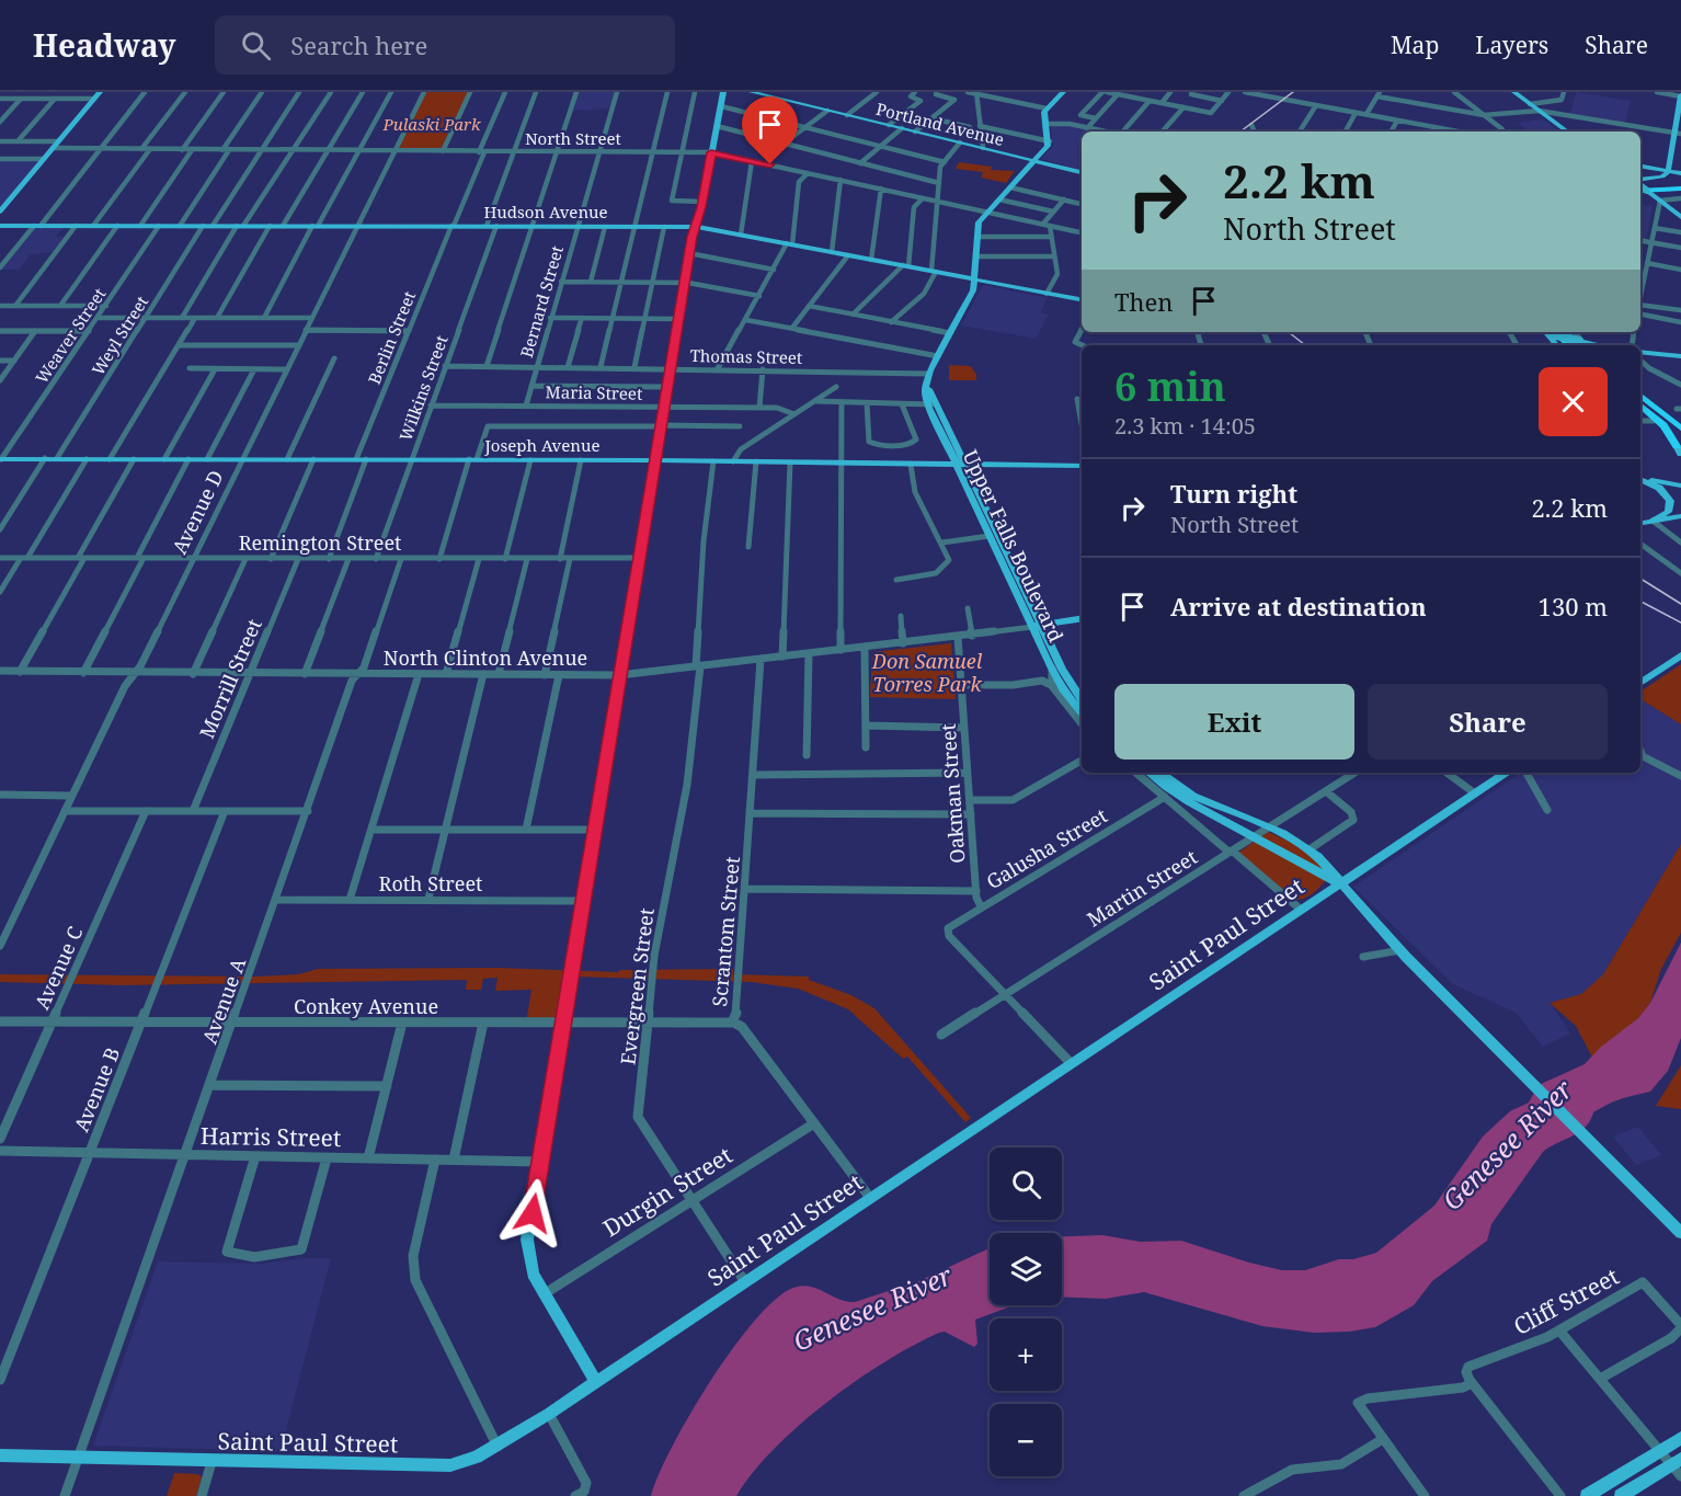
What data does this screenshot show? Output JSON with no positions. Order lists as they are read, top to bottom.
{
  "streets": {
    "main road": [
      "Portland Avenue",
      "Hudson Avenue",
      "Joseph Avenue",
      "Upper Falls Boulevard",
      "North Clinton Avenue",
      "Saint Paul Street"
    ],
    "street": [
      "North Street",
      "Bernard Street",
      "Weaver Street",
      "Weyl Street",
      "Berlin Street",
      "Thomas Street",
      "Wilkins Street",
      "Maria Street",
      "Avenue D",
      "Remington Street",
      "Morrill Street",
      "Oakman Street",
      "Galusha Street",
      "Roth Street",
      "Martin Street",
      "Scrantom Street",
      "Avenue C",
      "Evergreen Street",
      "Avenue A",
      "Conkey Avenue",
      "Avenue B",
      "Harris Street",
      "Durgin Street",
      "Cliff Street"
    ]
  },
  "crossings": [
    ["North Street", "Bernard Street"],
    ["North Street", "Berlin Street"],
    ["North Street", "Avenue D"],
    ["North Street", "Upper Falls Boulevard"],
    ["Hudson Avenue", "Bernard Street"],
    ["Hudson Avenue", "Weaver Street"],
    ["Hudson Avenue", "Weyl Street"],
    ["Hudson Avenue", "Berlin Street"],
    ["Hudson Avenue", "Wilkins Street"],
    ["Hudson Avenue", "Avenue D"],
    ["Hudson Avenue", "Upper Falls Boulevard"],
    ["Bernard Street", "Thomas Street"],
    ["Bernard Street", "Maria Street"],
    ["Weaver Street", "Joseph Avenue"],
    ["Weyl Street", "Joseph Avenue"],
    ["Berlin Street", "Joseph Avenue"],
    ["Thomas Street", "Wilkins Street"],
    ["Thomas Street", "Upper Falls Boulevard"],
    ["Wilkins Street", "Maria Street"],
    ["Wilkins Street", "Joseph Avenue"],
    ["Wilkins Street", "Remington Street"],
    ["Joseph Avenue", "Avenue D"],
    ["Joseph Avenue", "Upper Falls Boulevard"],
    ["Joseph Avenue", "Evergreen Street"],
    ["Avenue D", "Remington Street"],
    ["Avenue D", "North Clinton Avenue"],
    ["Remington Street", "Morrill Street"],
    ["Remington Street", "Avenue A"],
    ["Upper Falls Boulevard", "North Clinton Avenue"],
    ["North Clinton Avenue", "Morrill Street"],
    ["North Clinton Avenue", "Oakman Street"],
    ["North Clinton Avenue", "Scrantom Street"],
    ["North Clinton Avenue", "Evergreen Street"],
    ["North Clinton Avenue", "Avenue A"],
    ["Oakman Street", "Galusha Street"],
    ["Galusha Street", "Martin Street"],
    ["Roth Street", "Avenue A"],
    ["Scrantom Street", "Saint Paul Street"],
    ["Scrantom Street", "Conkey Avenue"],
    ["Scrantom Street", "Durgin Street"],
    ["Saint Paul Street", "Evergreen Street"],
    ["Saint Paul Street", "Avenue A"],
    ["Avenue C", "Conkey Avenue"],
    ["Evergreen Street", "Conkey Avenue"],
    ["Evergreen Street", "Durgin Street"],
    ["Avenue A", "Conkey Avenue"],
    ["Avenue A", "Harris Street"],
    ["Conkey Avenue", "Avenue B"],
    ["Avenue B", "Harris Street"]
  ],
  "water": ["Genesee River"],
  "parks": ["Pulaski Park", "Don Samuel Torres Park"],
  "page": {
    "header": "Headway",
    "search": "Search here",
    "nav": ["Map", "Layers", "Share"],
    "turn": ["2.2 km", "North Street"],
    "then": "Then",
    "heading": ["6 min", "2.3 km · 14:05"],
    "list": [
      {
        "name": "Turn right",
        "note": "North Street",
        "value": "2.2 km"
      },
      {
        "name": "Arrive at destination",
        "value": "130 m"
      }
    ],
    "buttons": ["Exit", "Share"],
    "map_buttons": ["+", "−"]
  }
}
